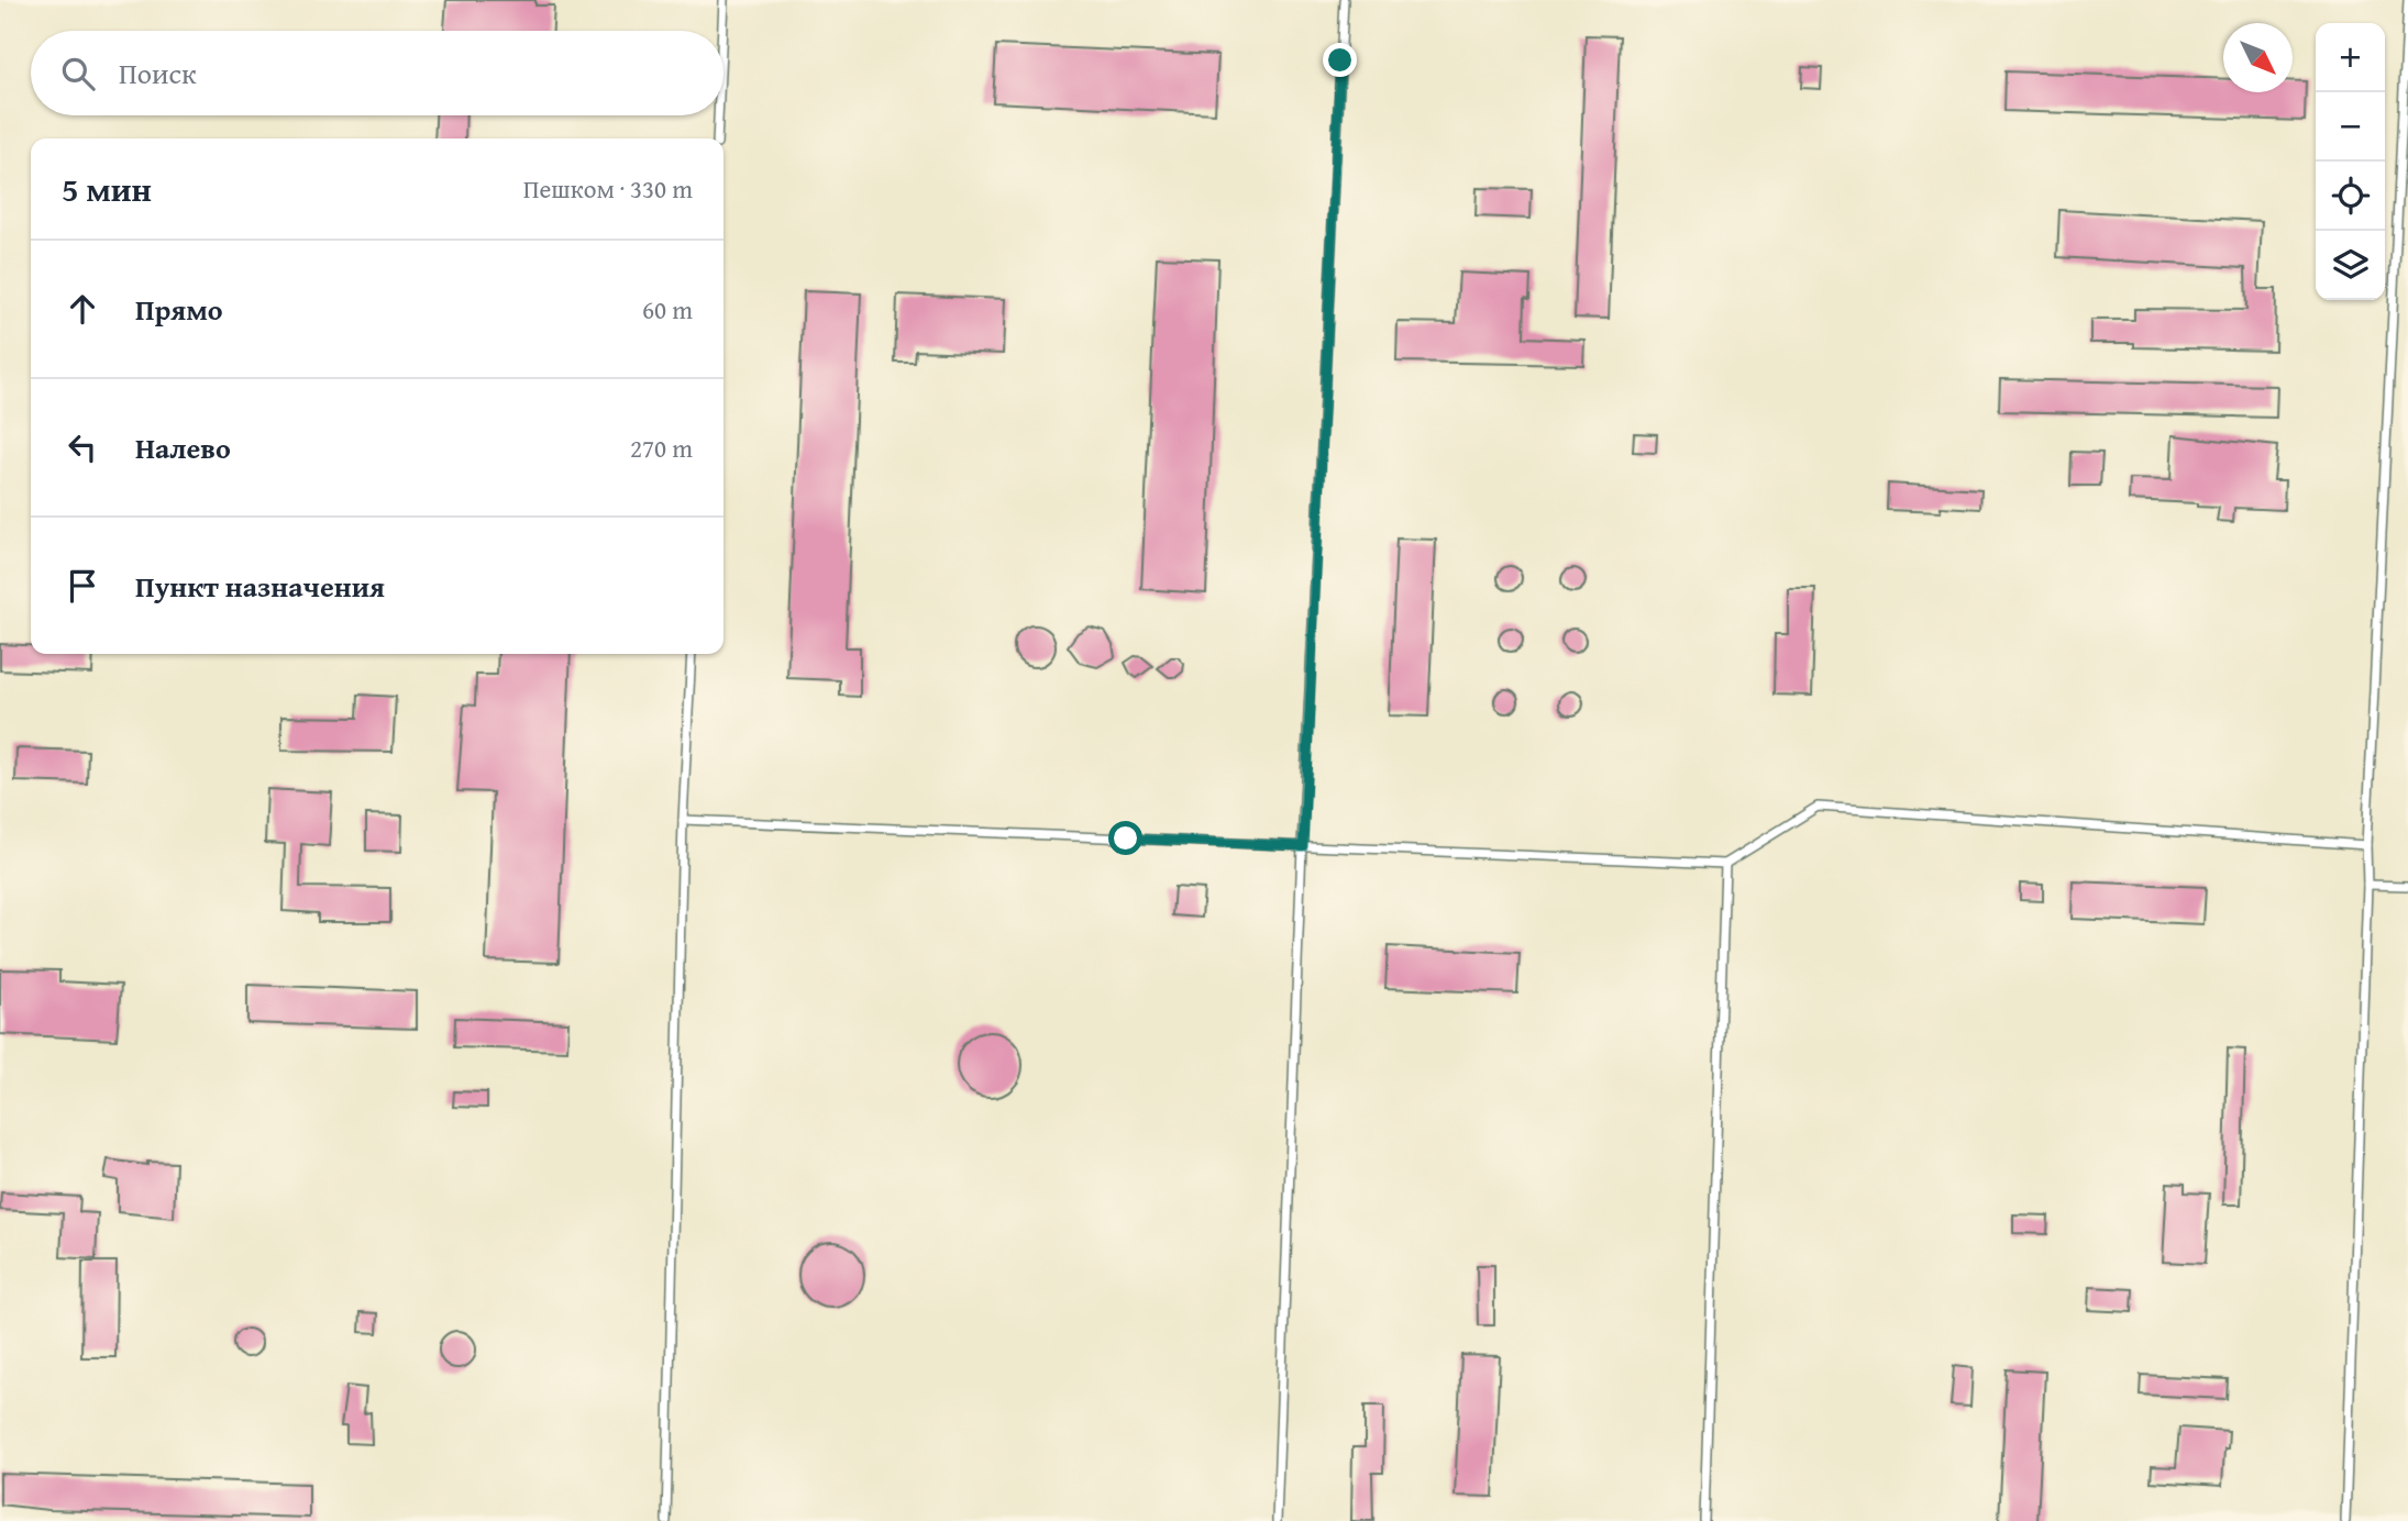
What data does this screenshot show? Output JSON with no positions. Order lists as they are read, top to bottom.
{
  "north": "bottom right",
  "page": {
    "map_buttons": ["+", "−"],
    "search": "Поиск",
    "heading": ["5 мин", "Пешком · 330 m"],
    "list": [
      ["Прямо", "60 m"],
      ["Налево", "270 m"],
      "Пункт назначения"
    ]
  }
}
